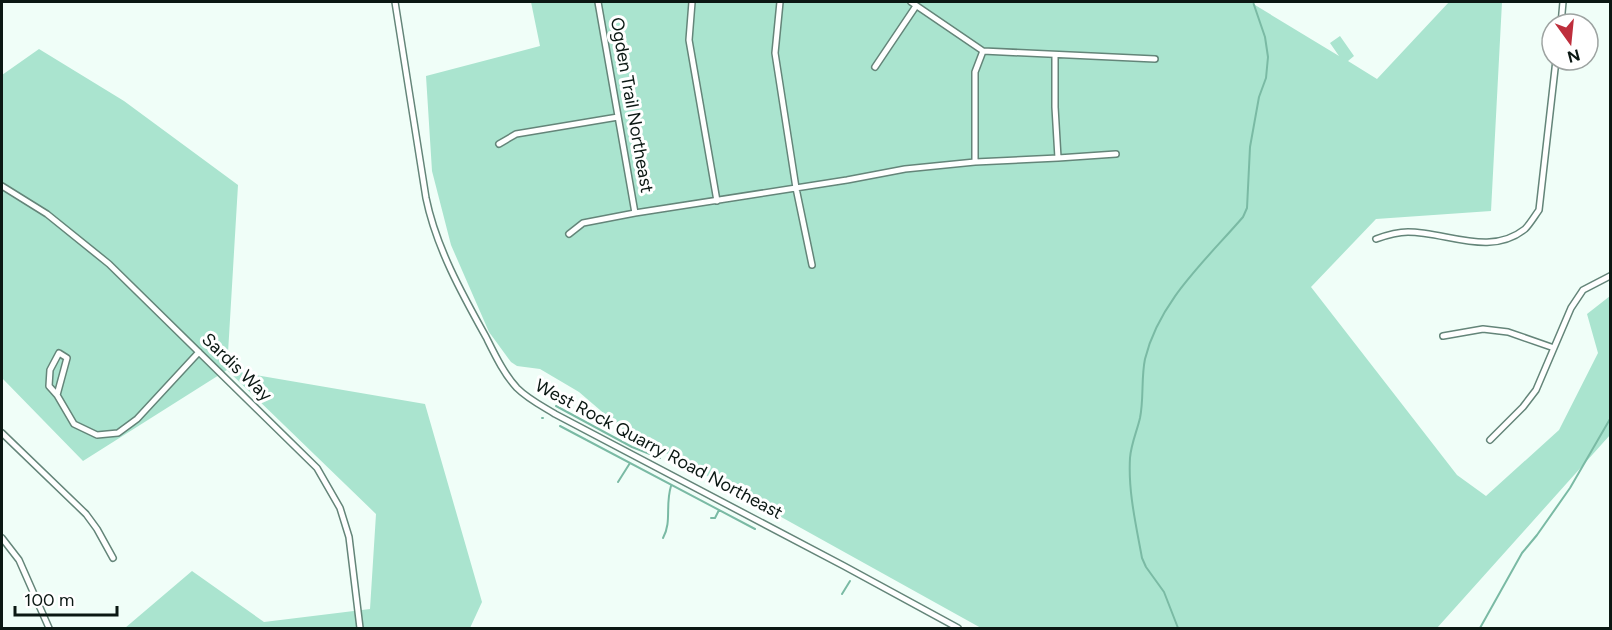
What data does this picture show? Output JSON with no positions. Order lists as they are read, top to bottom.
{
  "streets": {
    "street": ["Ogden Trail Northeast", "Sardis Way", "West Rock Quarry Road Northeast"]
  },
  "scale_bar": "100 m",
  "north": "bottom"
}
